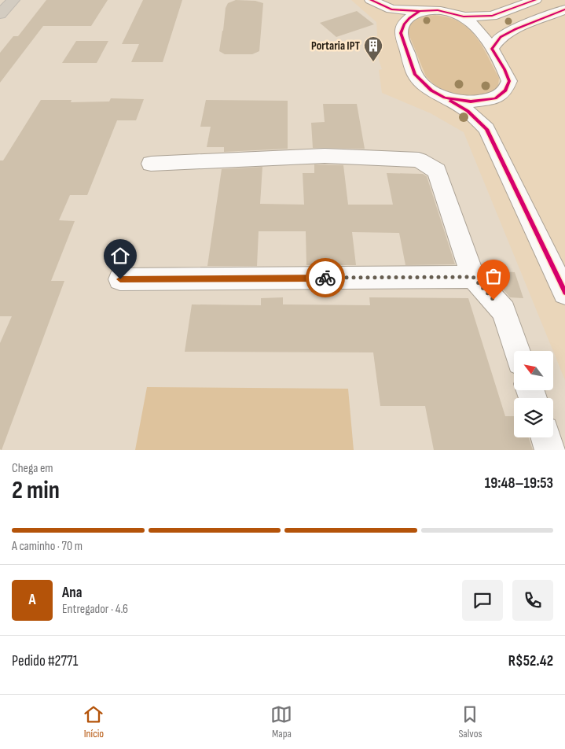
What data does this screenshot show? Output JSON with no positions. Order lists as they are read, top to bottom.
{
  "places": {
    "building": ["Portaria IPT"]
  },
  "north": "top left",
  "page": {
    "heading": ["2 min", "Chega em", "19:48–19:53"],
    "panel": [
      "Ana",
      "Entregador · 4.6",
      "Pedido #2771",
      "R$52.42"
    ],
    "bar": "A caminho · 70 m",
    "round": "A",
    "tabs": ["Início", "Mapa", "Salvos"]
  }
}
